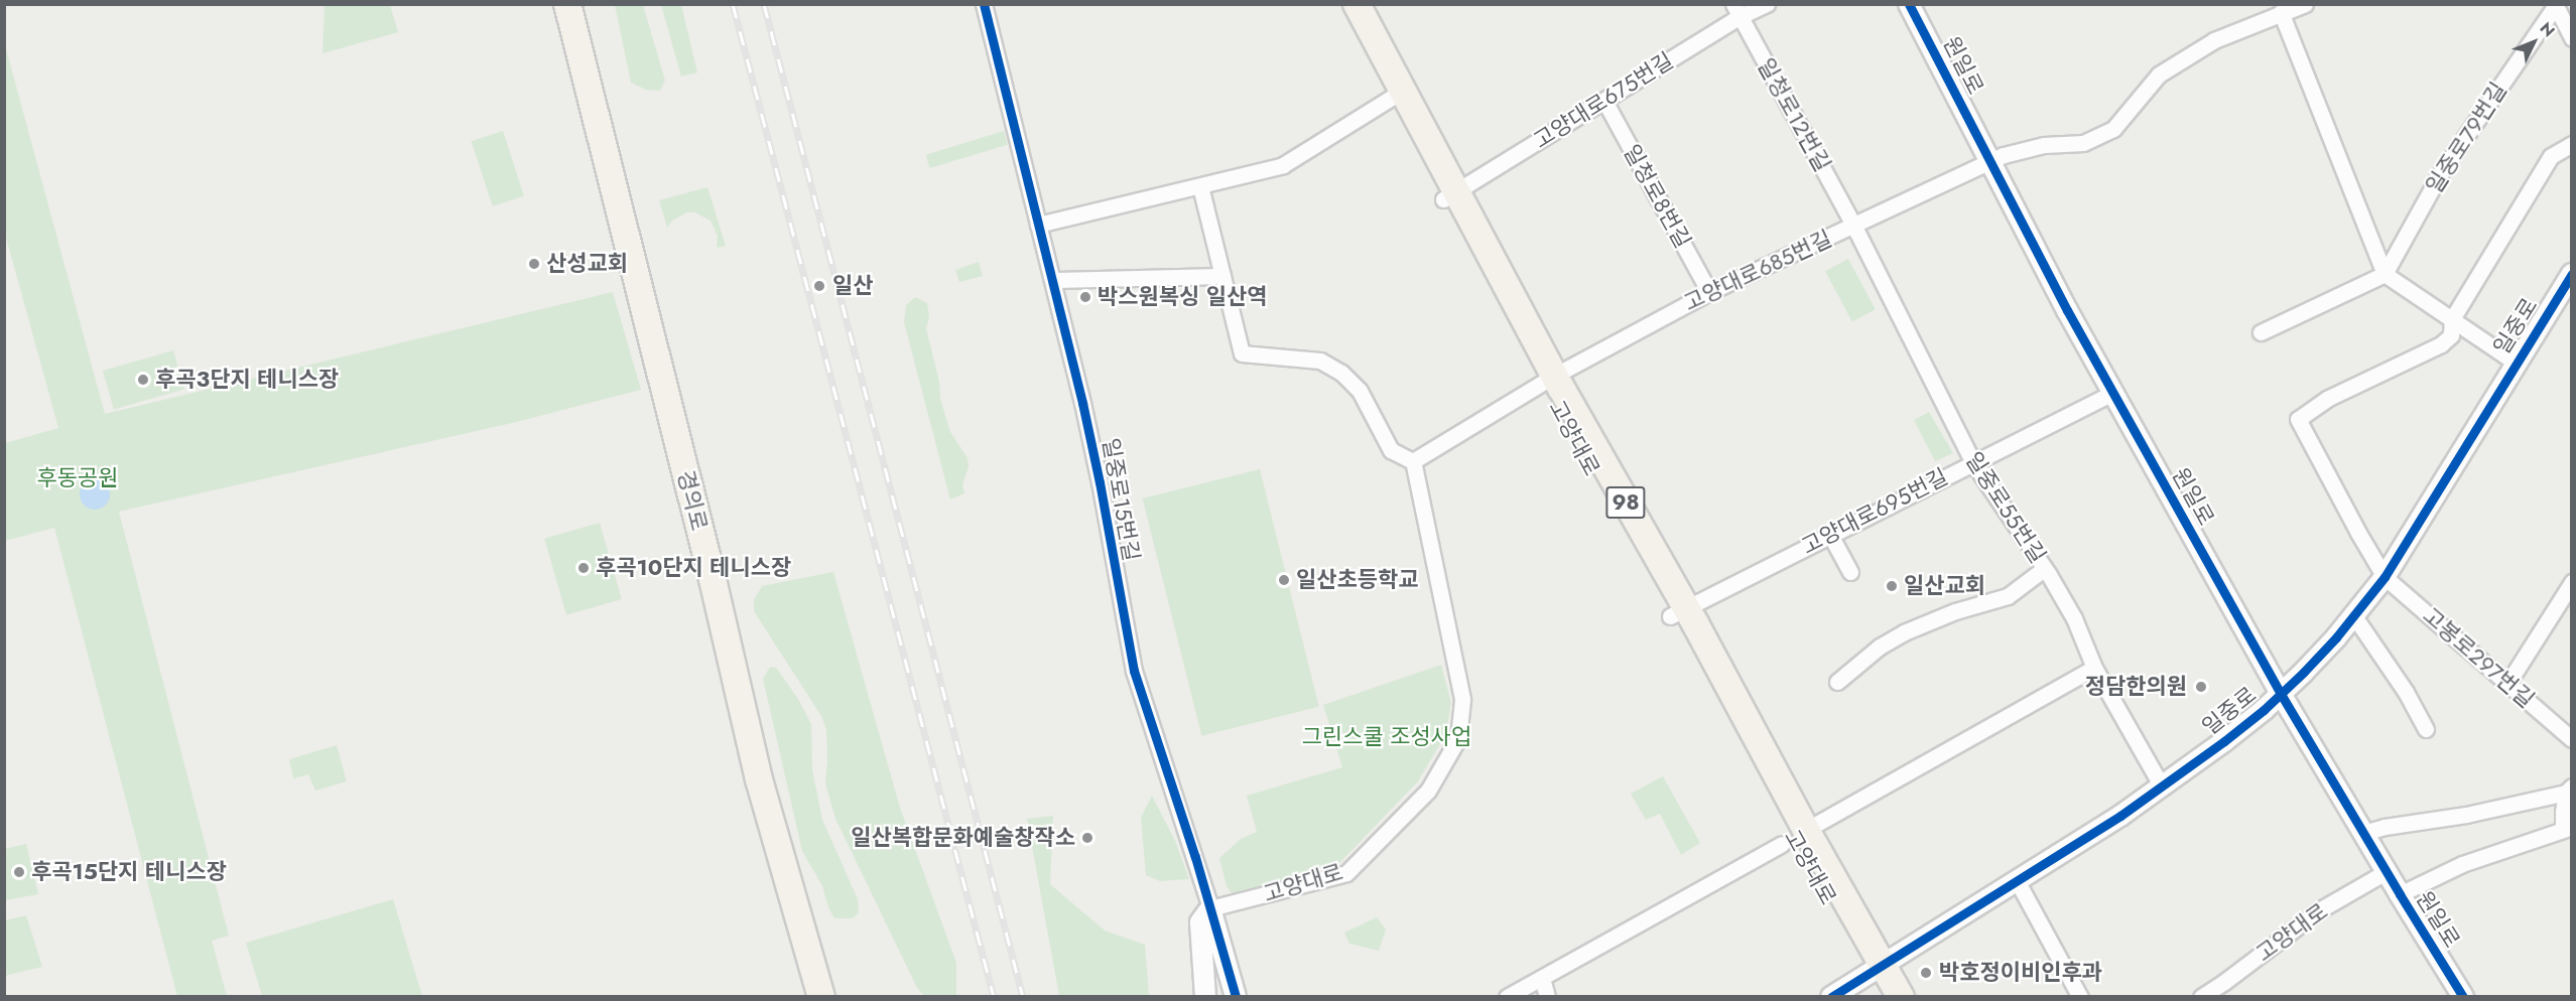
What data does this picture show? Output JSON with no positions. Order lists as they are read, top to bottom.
{
  "streets": {
    "main road": ["고양대로", "경의로", "98"],
    "street": [
      "원일로",
      "고양대로675번길",
      "일청로12번길",
      "일중로79번길",
      "일청로8번길",
      "고양대로685번길",
      "일중로",
      "일중로15번길",
      "일중로55번길",
      "고양대로695번길",
      "고봉로297번길"
    ]
  },
  "crossings": [
    ["원일로", "고양대로685번길"],
    ["원일로", "일중로"],
    ["원일로", "고양대로"],
    ["원일로", "고양대로695번길"],
    ["고양대로675번길", "일청로12번길"],
    ["고양대로675번길", "일청로8번길"],
    ["고양대로675번길", "고양대로"],
    ["일청로12번길", "고양대로685번길"],
    ["일청로12번길", "일중로55번길"],
    ["일청로8번길", "고양대로685번길"],
    ["고양대로685번길", "고양대로"],
    ["고양대로685번길", "일중로55번길"],
    ["일중로", "고양대로"],
    ["일중로", "일중로55번길"],
    ["일중로", "고봉로297번길"],
    ["고양대로", "일중로15번길"],
    ["고양대로", "일중로55번길"],
    ["고양대로", "고양대로695번길"],
    ["일중로55번길", "고양대로695번길"]
  ],
  "parks": ["후동공원", "그린스쿨 조성사업"],
  "places": [
    "산성교회",
    "일산",
    "박스원복싱 일산역",
    "후곡3단지 테니스장",
    "후곡10단지 테니스장",
    "일산초등학교",
    "일산교회",
    "정담한의원",
    "일산복합문화예술창작소",
    "후곡15단지 테니스장",
    "박호정이비인후과"
  ],
  "north": "top right"
}
